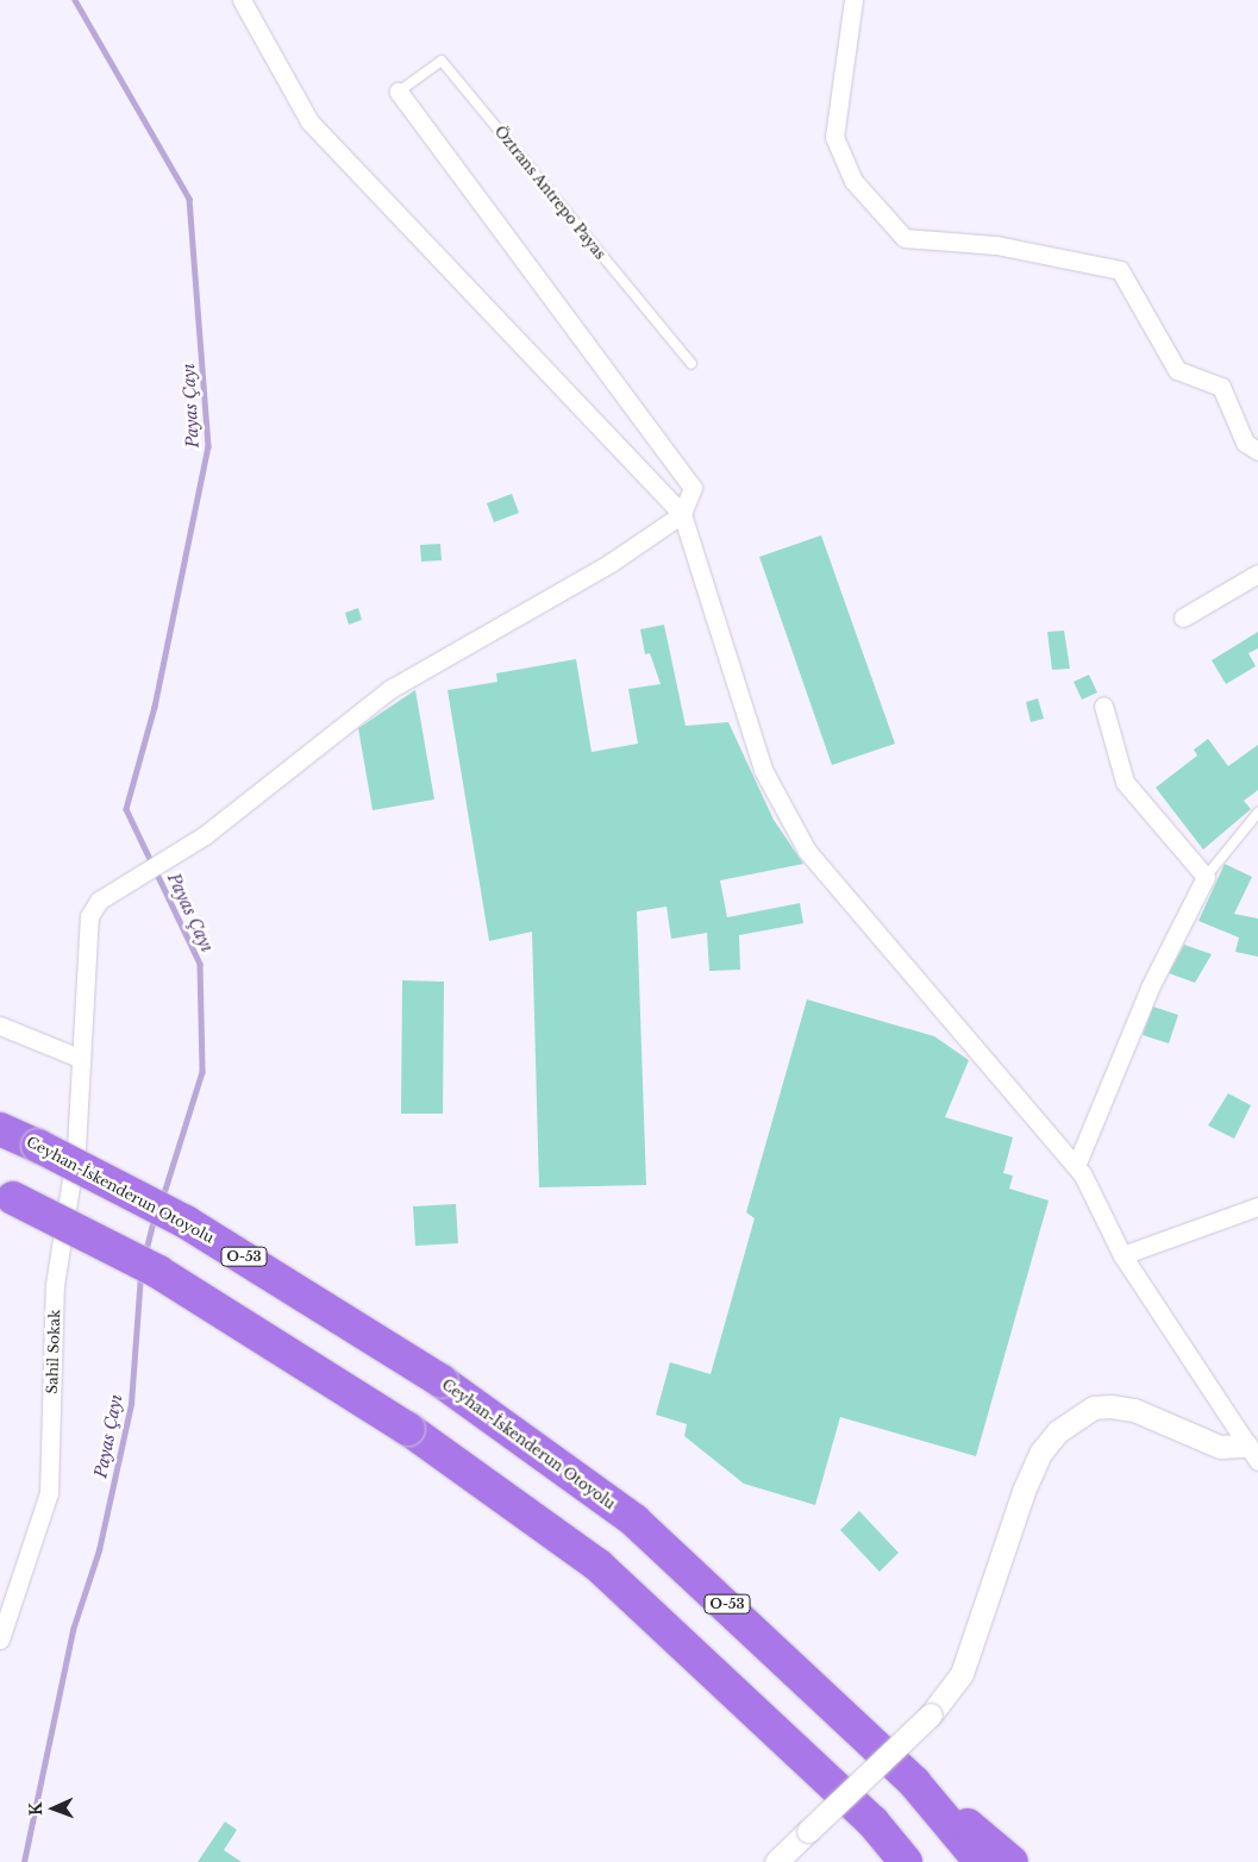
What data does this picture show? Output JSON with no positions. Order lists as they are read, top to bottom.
{
  "streets": {
    "highway": ["Ceyhan-İskenderun Otoyolu", "O-53"],
    "street": ["Sahil Sokak"],
    "lane": ["Öztrans Antrepo Payas"]
  },
  "water": ["Payas Çayı"],
  "north": "left"
}
